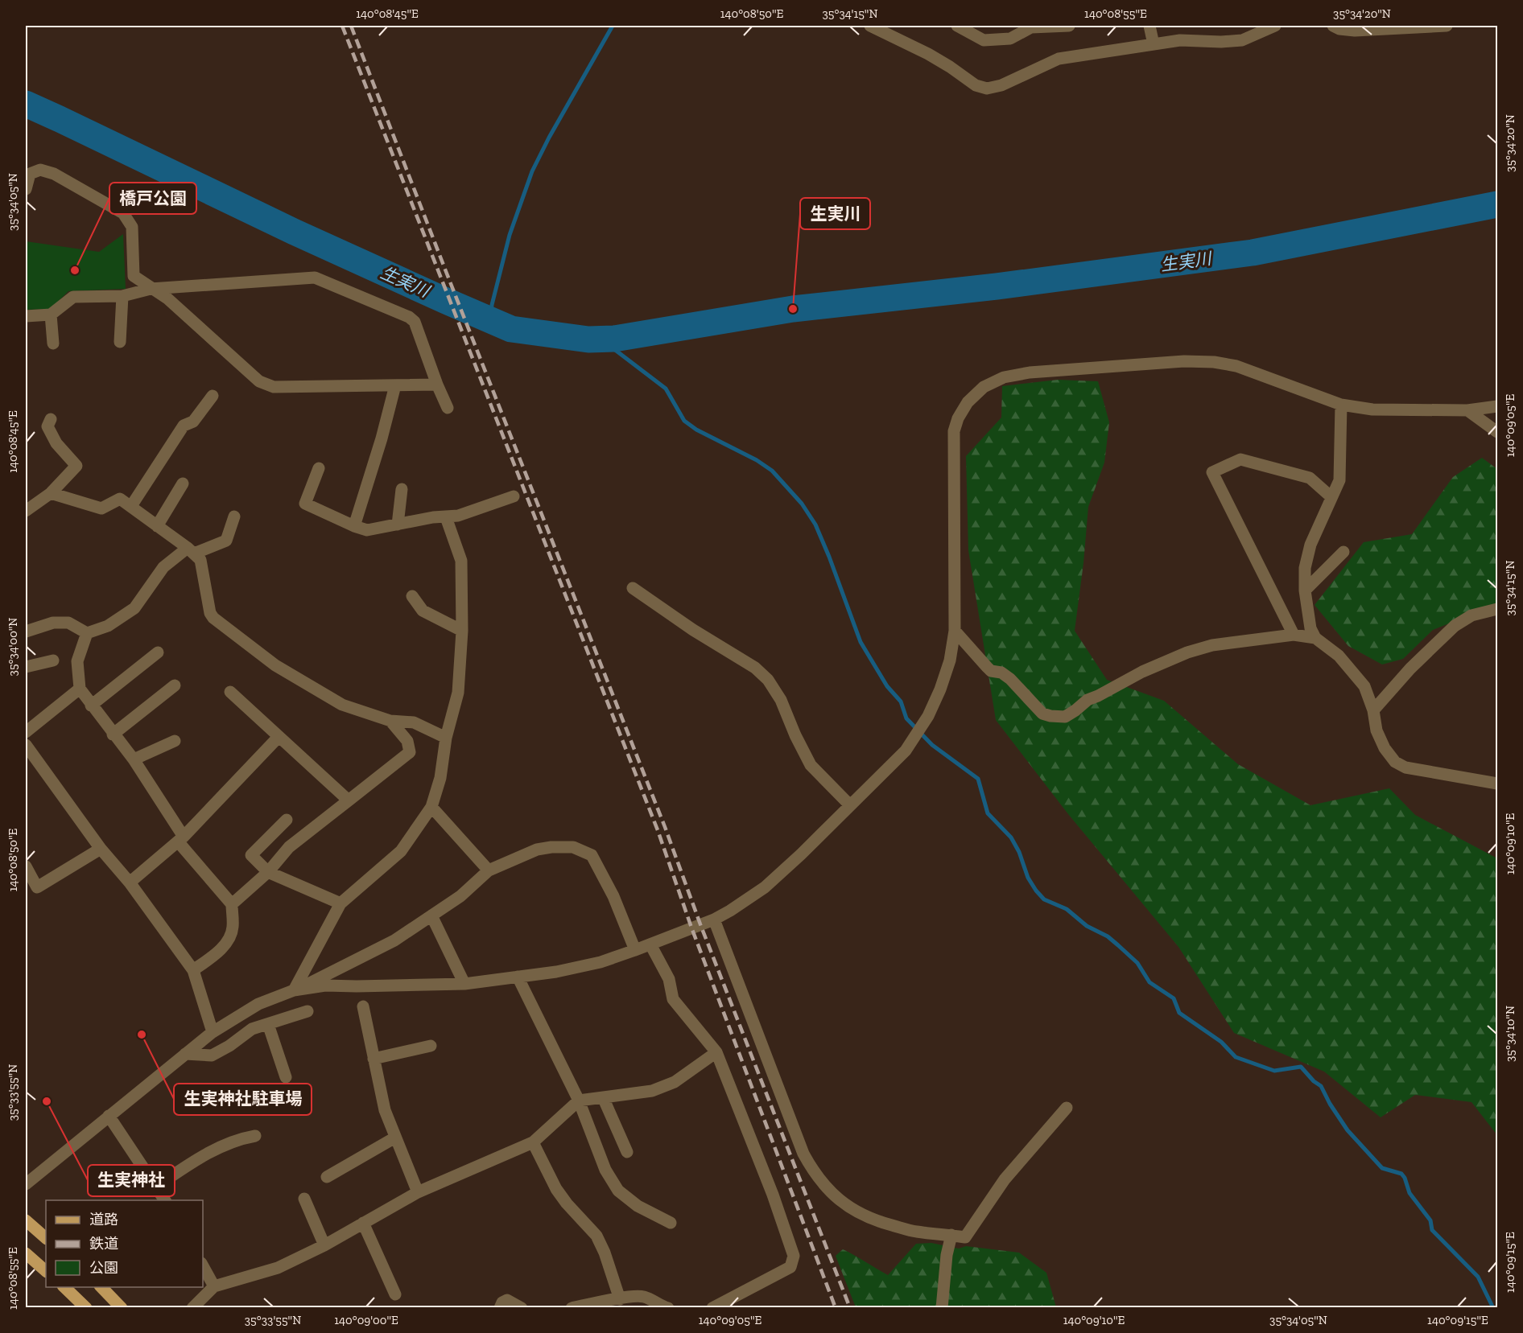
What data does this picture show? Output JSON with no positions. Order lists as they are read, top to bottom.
{
  "water": ["生実川"],
  "places": [
    "橋戸公園",
    "生実川",
    "生実神社駐車場",
    "生実神社"
  ],
  "legend": ["道路", "鉄道", "公園"],
  "coordinates": [
    "140°08'45\"E",
    "140°08'50\"E",
    "35°34'15\"N",
    "140°08'55\"E",
    "35°34'20\"N",
    "35°34'05\"N",
    "140°09'05\"E",
    "35°34'00\"N",
    "140°09'10\"E",
    "35°34'10\"N",
    "35°33'55\"N",
    "140°09'15\"E",
    "140°09'00\"E"
  ]
}
